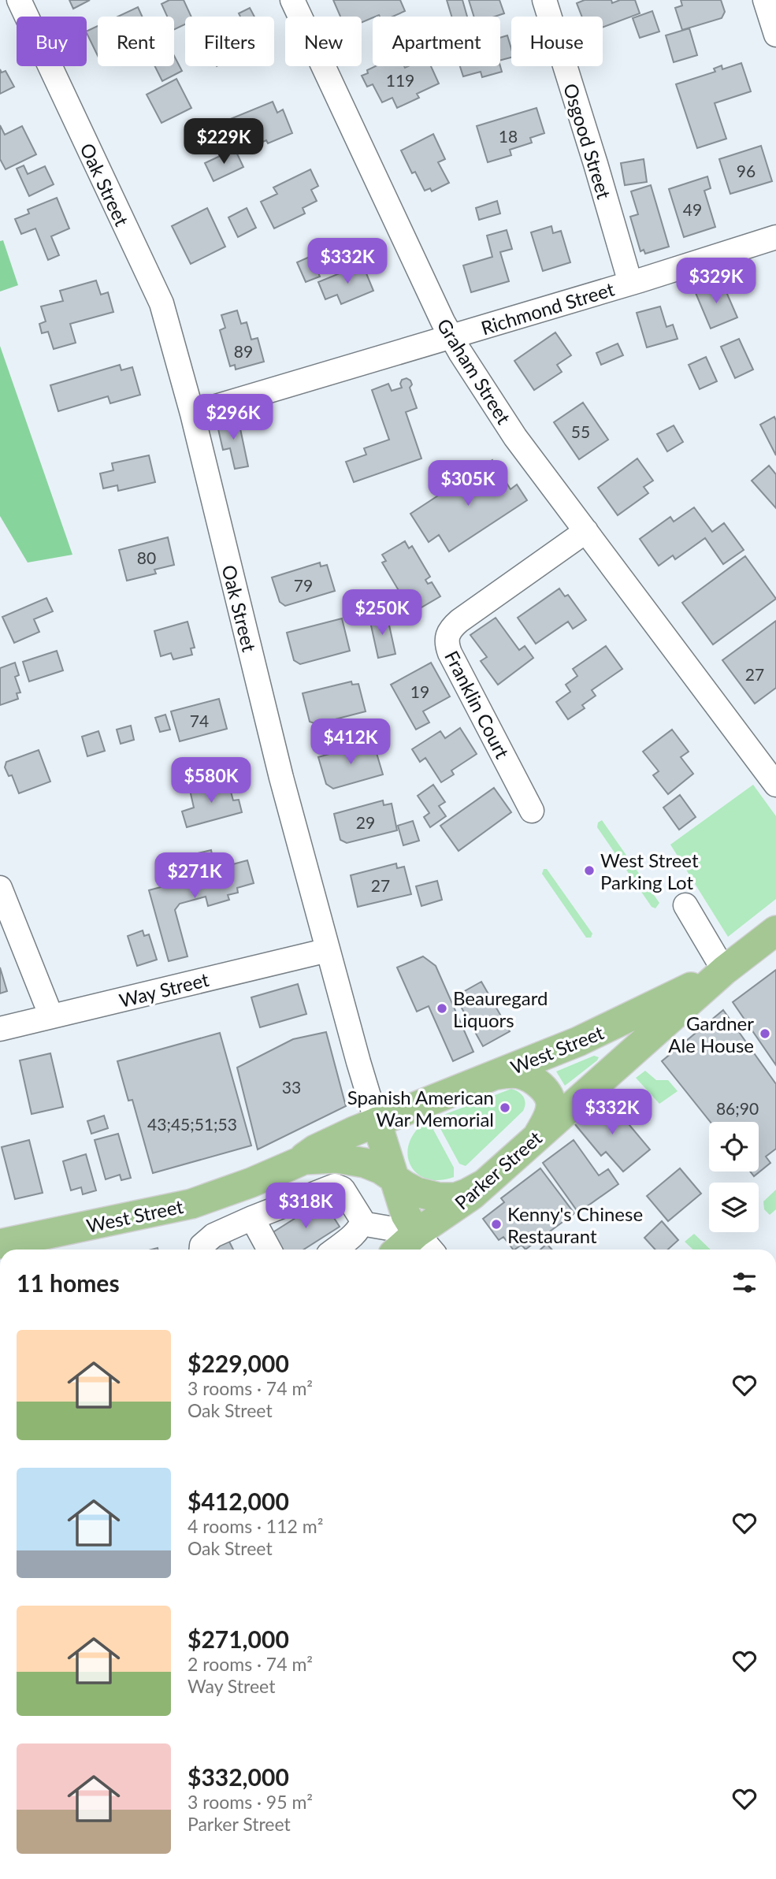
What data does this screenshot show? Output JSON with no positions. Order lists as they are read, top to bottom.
{
  "streets": {
    "main road": ["Oak Street", "West Street", "Parker Street"],
    "street": [
      "Osgood Street",
      "Richmond Street",
      "Graham Street",
      "Franklin Court",
      "Way Street"
    ]
  },
  "crossings": [
    ["Osgood Street", "Richmond Street"],
    ["Oak Street", "Richmond Street"],
    ["Oak Street", "Way Street"],
    ["Oak Street", "West Street"],
    ["Oak Street", "Parker Street"],
    ["Richmond Street", "Graham Street"],
    ["Graham Street", "Franklin Court"],
    ["West Street", "Parker Street"]
  ],
  "places": [
    "West Street Parking Lot",
    "Beauregard Liquors",
    "Gardner Ale House",
    "Spanish American War Memorial",
    "Kenny's Chinese Restaurant"
  ],
  "house_numbers": [
    "119",
    "18",
    "96",
    "49",
    "89",
    "55",
    "80",
    "79",
    "27",
    "19",
    "74",
    "29",
    "27",
    "33",
    "86;90",
    "43;45;51;53"
  ],
  "page": {
    "chip": [
      "Buy",
      "Rent",
      "Filters",
      "New",
      "Apartment",
      "House"
    ],
    "price": [
      "$229K",
      "$332K",
      "$329K",
      "$296K",
      "$305K",
      "$250K",
      "$412K",
      "$580K",
      "$271K",
      "$332K",
      "$318K"
    ],
    "heading": "11 homes",
    "list": [
      {
        "name": "$229,000",
        "note": "3 rooms · 74 m² · Oak Street"
      },
      {
        "name": "$412,000",
        "note": "4 rooms · 112 m² · Oak Street"
      },
      {
        "name": "$271,000",
        "note": "2 rooms · 74 m² · Way Street"
      },
      {
        "name": "$332,000",
        "note": "3 rooms · 95 m² · Parker Street"
      }
    ]
  }
}
